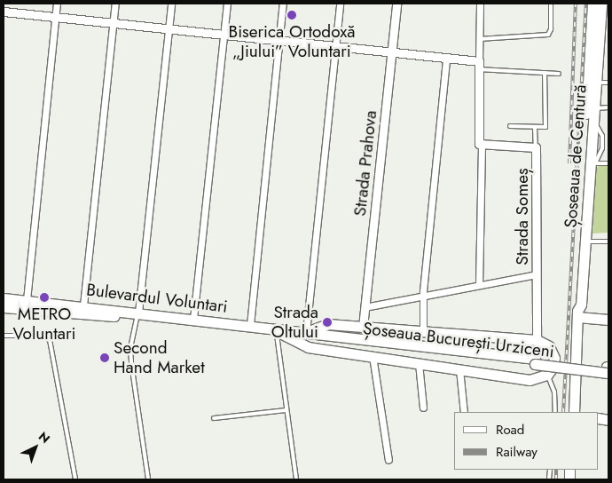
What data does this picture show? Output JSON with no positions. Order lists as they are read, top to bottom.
{
  "streets": {
    "main road": ["Șoseaua de Centură", "Bulevardul Voluntari", "Șoseaua București Urziceni"],
    "street": ["Strada Prahova", "Strada Someș"]
  },
  "crossings": [
    ["Bulevardul Voluntari", "Șoseaua București Urziceni"]
  ],
  "places": [
    "Biserica Ortodoxă „Jiului” Voluntari",
    "METRO Voluntari",
    "Strada Oltului",
    "Second Hand Market"
  ],
  "legend": ["Road", "Railway"],
  "north": "top right"
}
